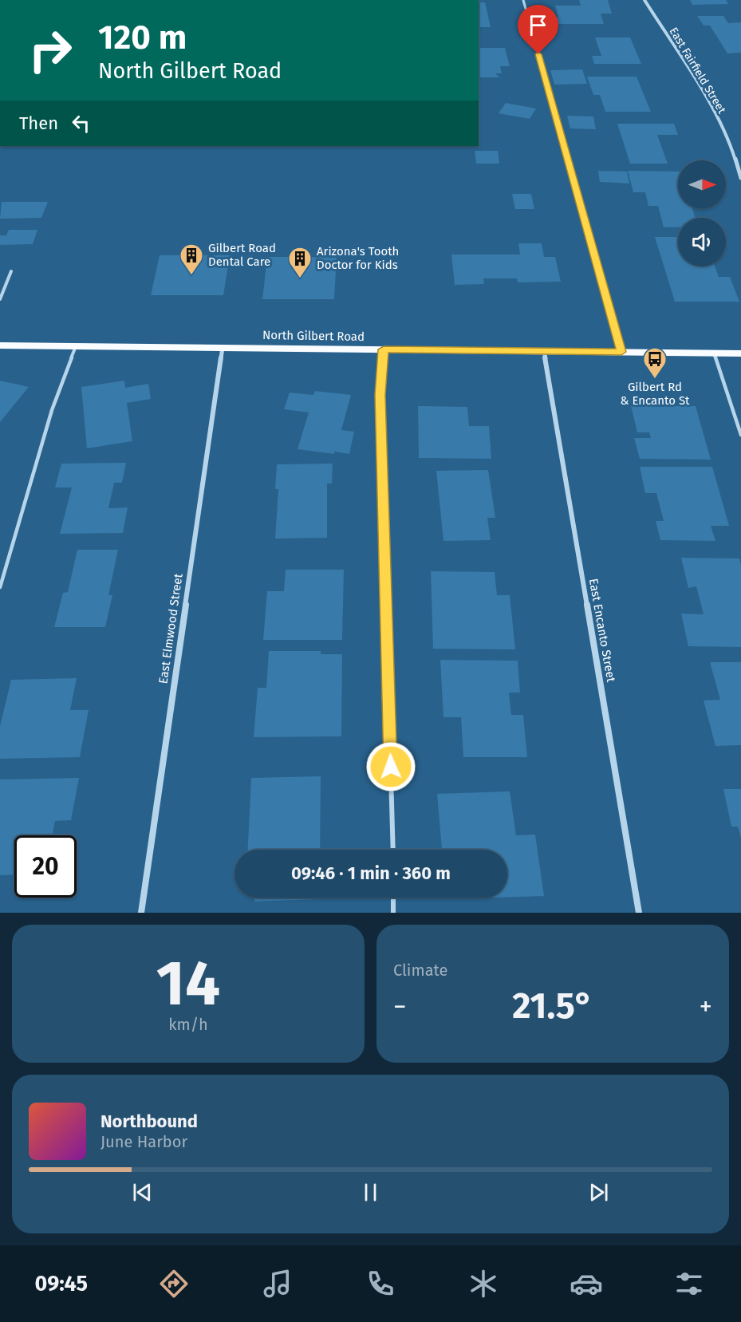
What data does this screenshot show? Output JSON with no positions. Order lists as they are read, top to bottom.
{
  "streets": {
    "main road": ["North Gilbert Road"],
    "street": ["East Fairfield Street", "East Elmwood Street", "East Encanto Street"]
  },
  "crossings": [
    ["North Gilbert Road", "East Elmwood Street"],
    ["North Gilbert Road", "East Encanto Street"]
  ],
  "places": {
    "building": ["Gilbert Road Dental Care", "Arizona's Tooth Doctor for Kids"],
    "bus stop": ["Gilbert Rd & Encanto St"]
  },
  "north": "right",
  "page": {
    "turn": ["120 m", "North Gilbert Road"],
    "then": "Then",
    "limit": "20",
    "trip": "09:46 · 1 min · 360 m",
    "tile": [
      ["14", "km/h"],
      "Climate"
    ],
    "heat": ["−", "21.5°", "+"],
    "song": ["Northbound", "June Harbor"],
    "tabs": "09:45"
  }
}
